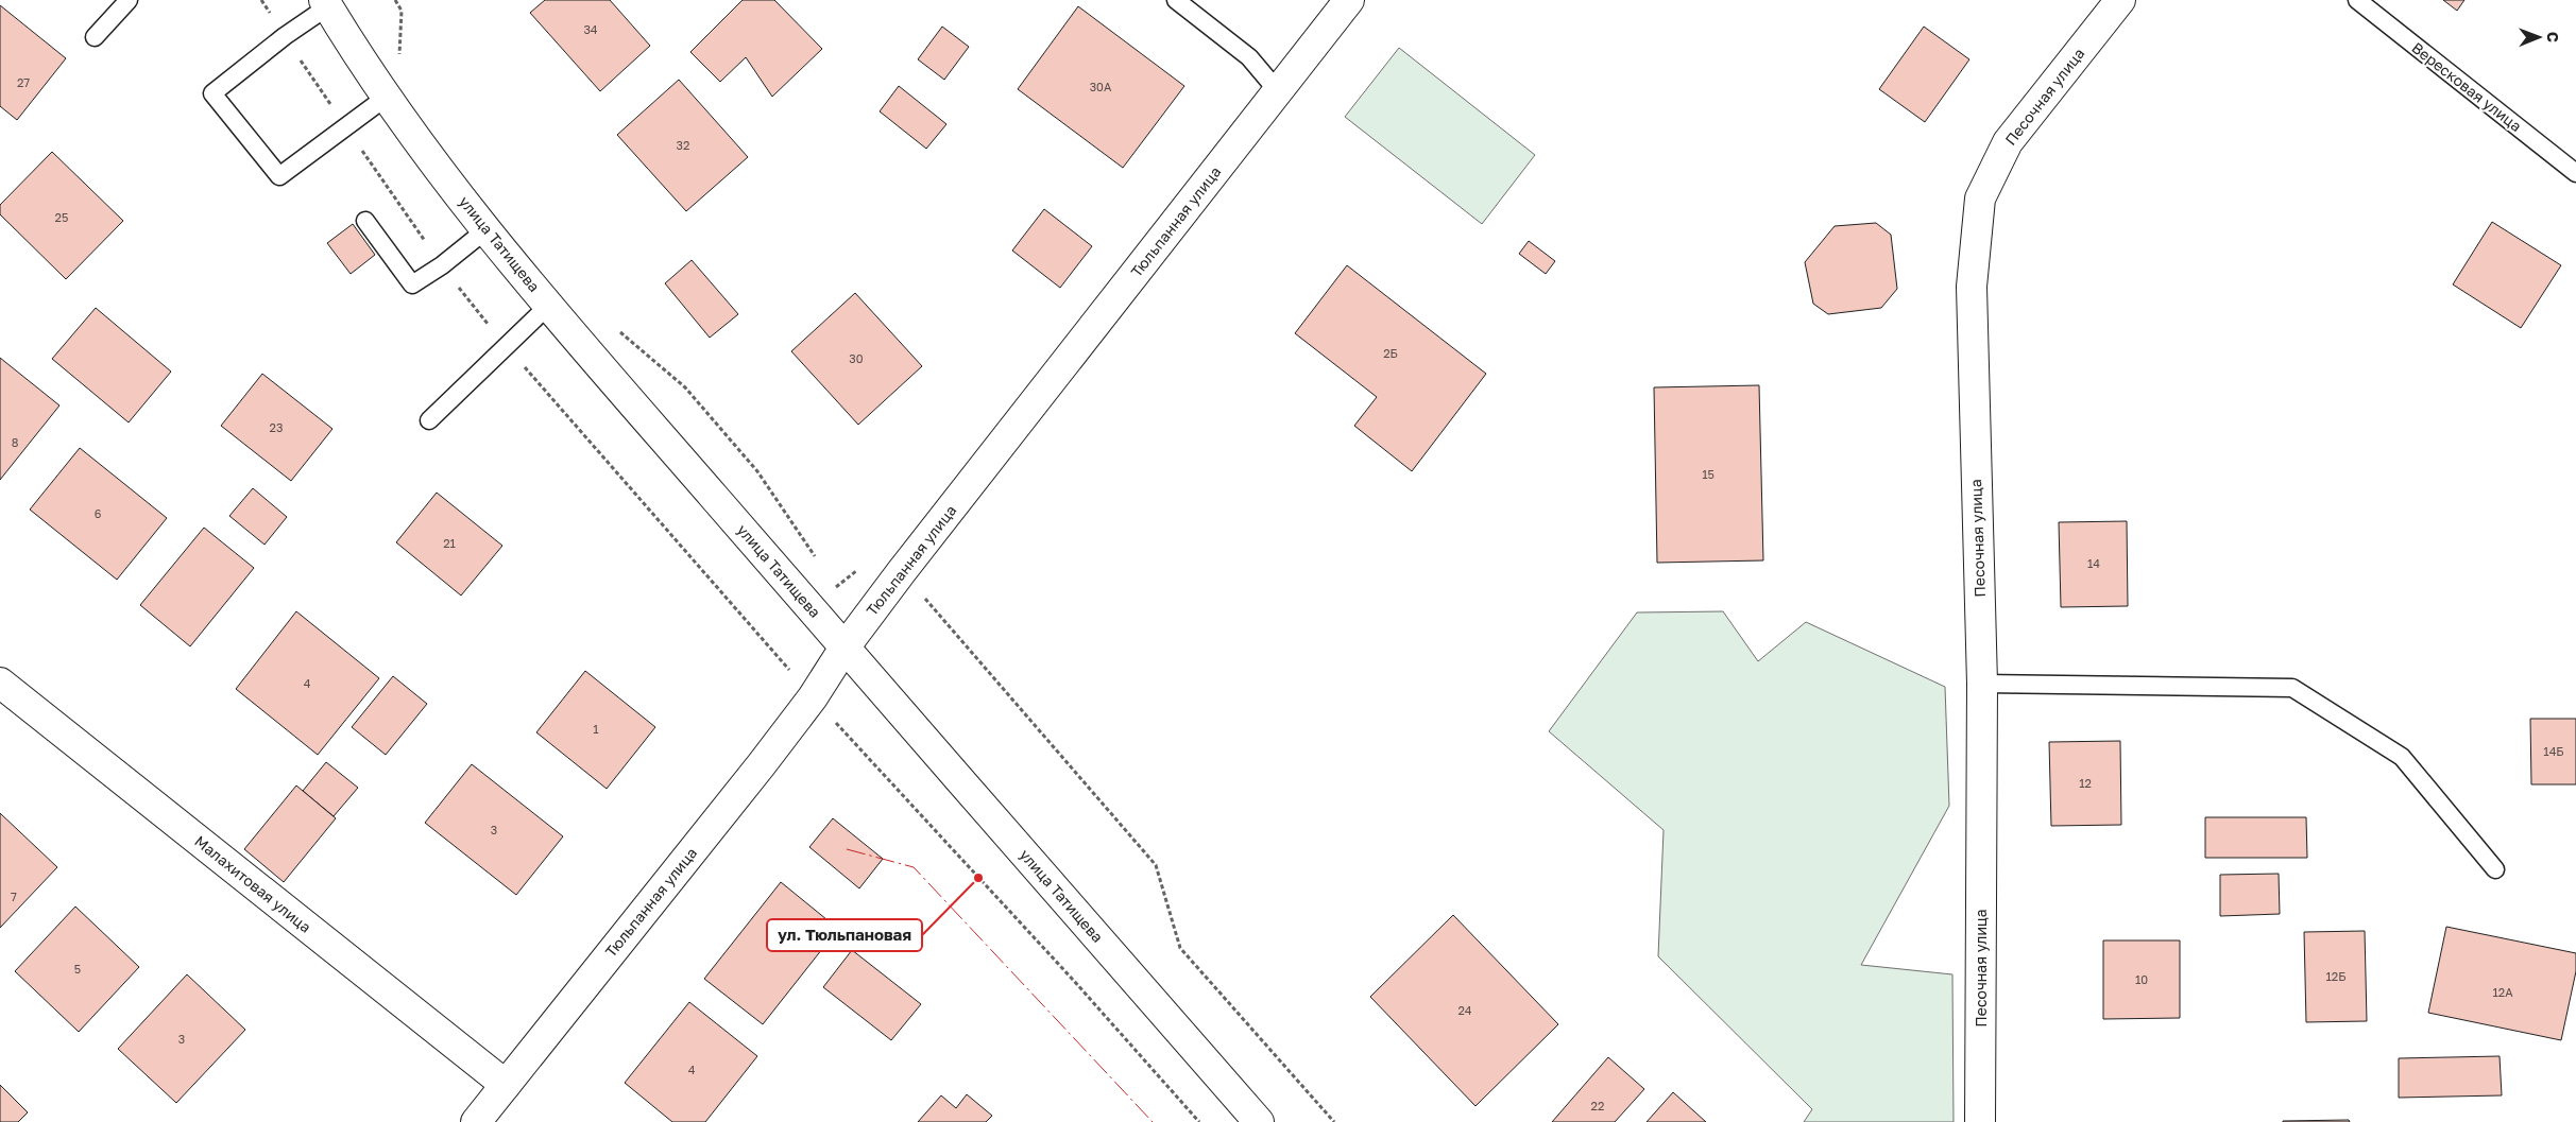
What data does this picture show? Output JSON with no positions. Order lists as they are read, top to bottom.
{
  "streets": {
    "street": [
      "Песочная улица",
      "Тюльпанная улица",
      "улица Татищева",
      "Малахитовая улица"
    ],
    "lane": ["Вересковая улица"]
  },
  "crossings": [
    ["Тюльпанная улица", "улица Татищева"],
    ["Тюльпанная улица", "Малахитовая улица"]
  ],
  "places": ["ул. Тюльпановая"],
  "house_numbers": [
    "34",
    "27",
    "30А",
    "32",
    "25",
    "2Б",
    "30",
    "23",
    "8",
    "15",
    "6",
    "21",
    "14",
    "4",
    "1",
    "14Б",
    "12",
    "3",
    "7",
    "5",
    "12Б",
    "10",
    "12А",
    "24",
    "3",
    "4",
    "22"
  ],
  "north": "right"
}
